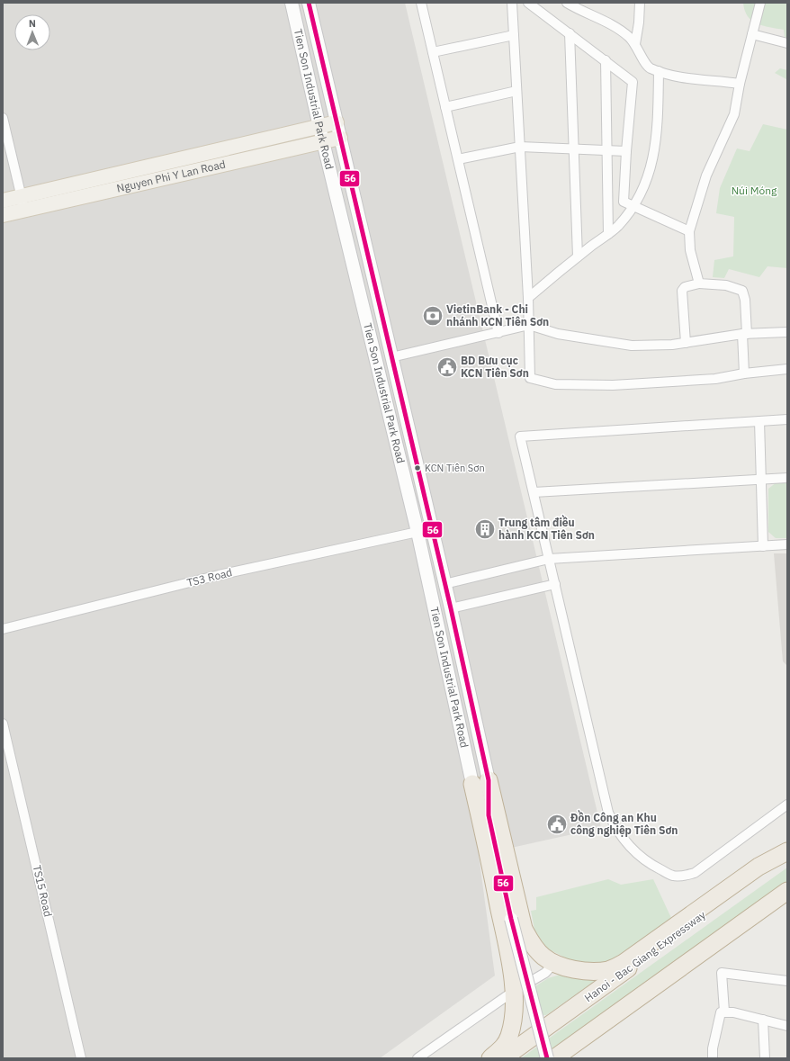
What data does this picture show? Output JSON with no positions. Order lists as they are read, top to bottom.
{
  "streets": {
    "highway": ["Hanoi - Bac Giang Expressway"],
    "main road": ["Tien Son Industrial Park Road", "Nguyen Phi Y Lan Road"],
    "street": ["TS3 Road", "TS15 Road"]
  },
  "crossings": [
    ["Tien Son Industrial Park Road", "Nguyen Phi Y Lan Road"],
    ["Tien Son Industrial Park Road", "TS3 Road"]
  ],
  "parks": ["Núi Móng"],
  "places": {
    "bank": ["VietinBank - Chi nhánh KCN Tiên Sơn"],
    "public building": ["BD Bưu cục KCN Tiên Sơn", "Đồn Công an Khu công nghiệp Tiên Sơn"],
    "other": ["KCN Tiên Sơn"],
    "building": ["Trung tâm điều hành KCN Tiên Sơn"]
  },
  "lines": ["transit line 56"],
  "north": "top"
}
